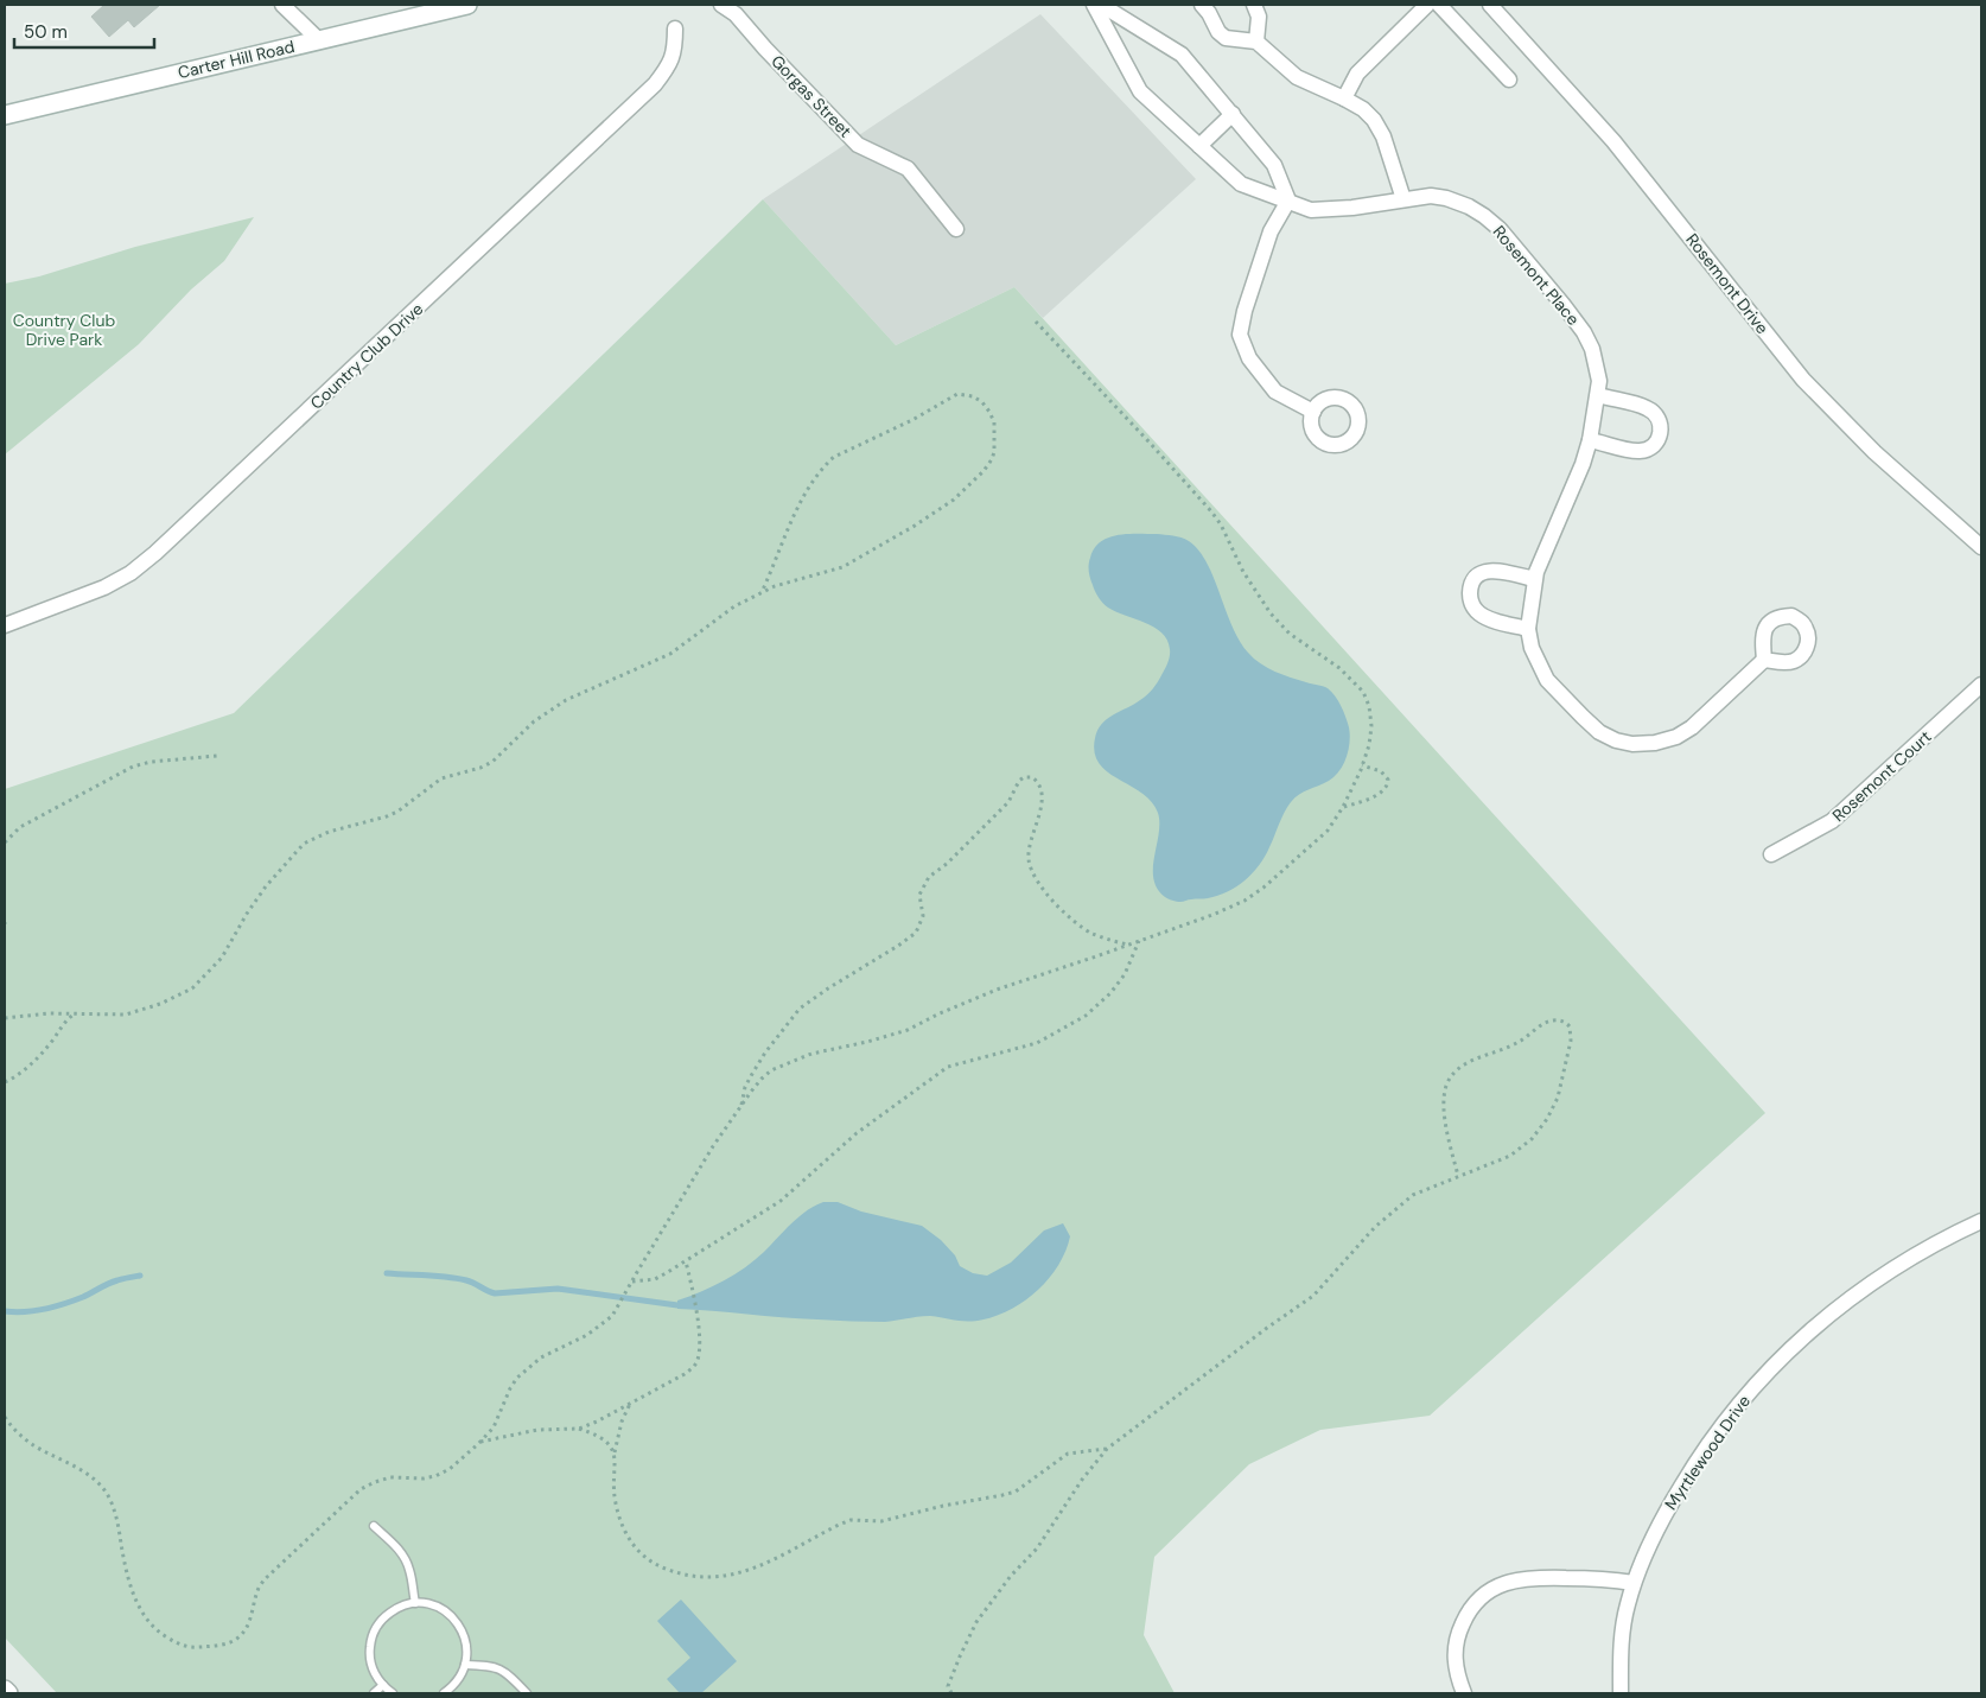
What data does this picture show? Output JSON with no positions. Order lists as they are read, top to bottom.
{
  "streets": {
    "main road": ["Carter Hill Road"],
    "street": [
      "Gorgas Street",
      "Rosemont Place",
      "Rosemont Drive",
      "Country Club Drive",
      "Rosemont Court",
      "Myrtlewood Drive"
    ]
  },
  "parks": ["Country Club Drive Park"],
  "scale_bar": "50 m"
}
